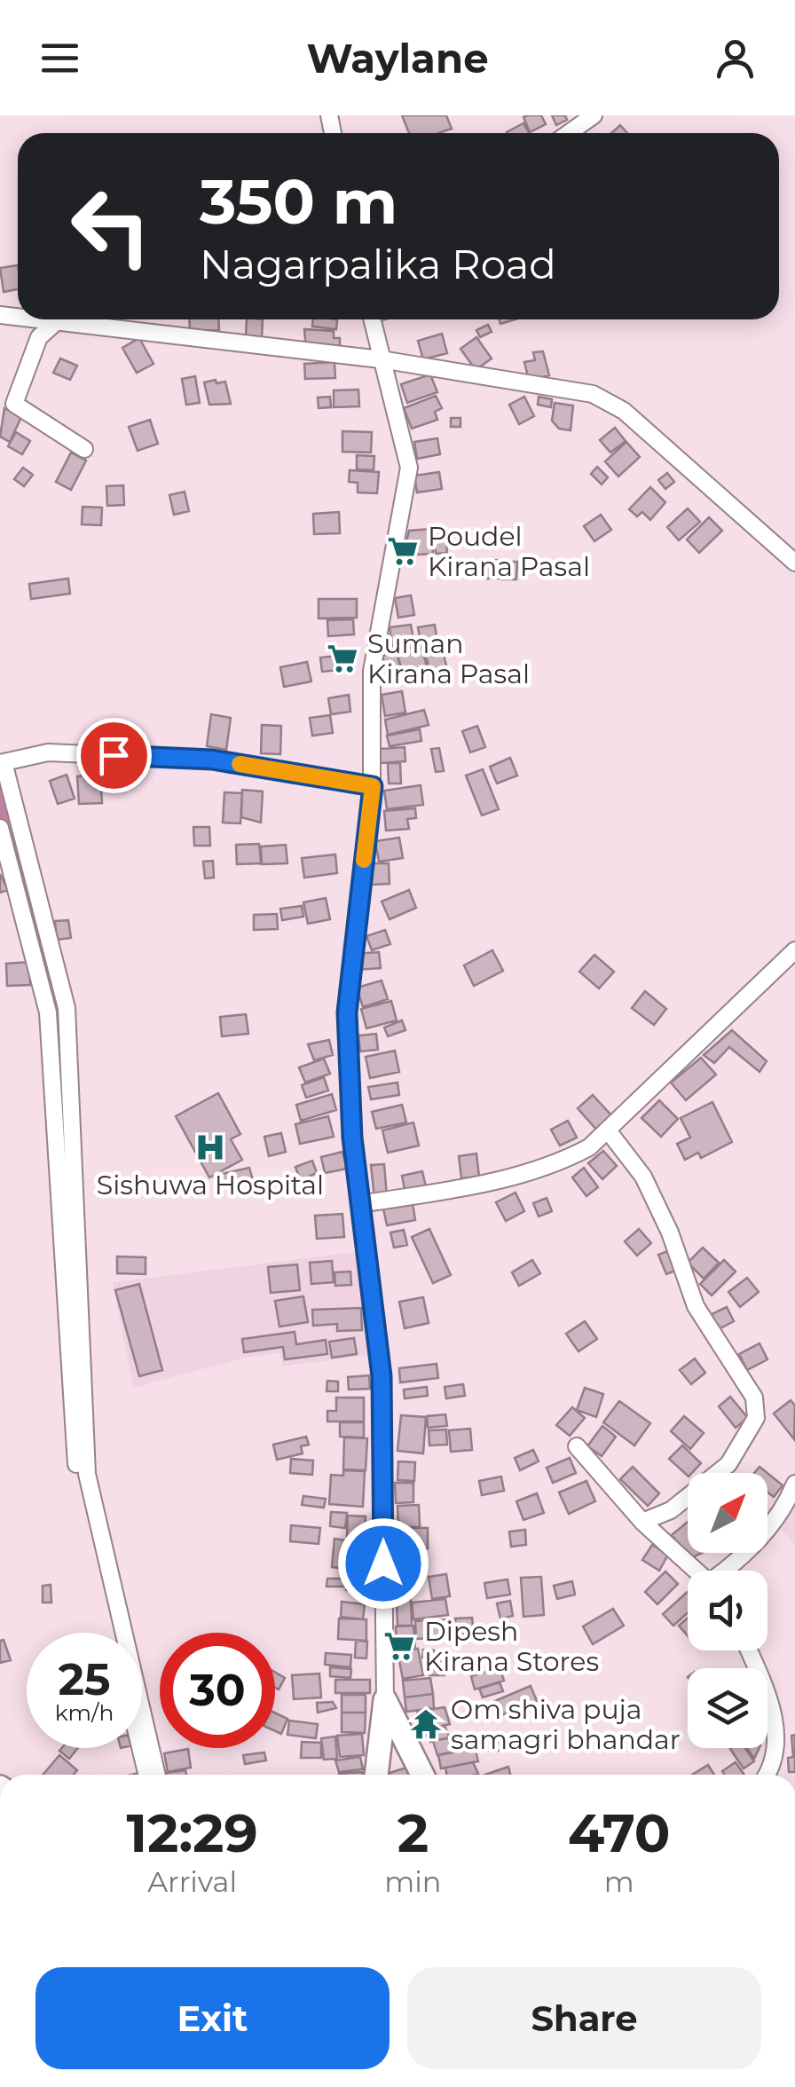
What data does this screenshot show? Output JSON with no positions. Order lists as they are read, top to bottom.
{
  "places": {
    "supermarket": ["Poudel Kirana Pasal", "Suman Kirana Pasal", "Dipesh Kirana Stores"],
    "hospital": ["Sishuwa Hospital"],
    "temple": ["Om shiva puja samagri bhandar"]
  },
  "north": "top right",
  "page": {
    "header": "Waylane",
    "turn": ["350 m", "Nagarpalika Road"],
    "speed": "25 km/h",
    "limit": "30",
    "eta": [
      "12:29",
      "Arrival",
      "2",
      "min",
      "470",
      "m"
    ],
    "buttons": ["Exit", "Share"]
  }
}
